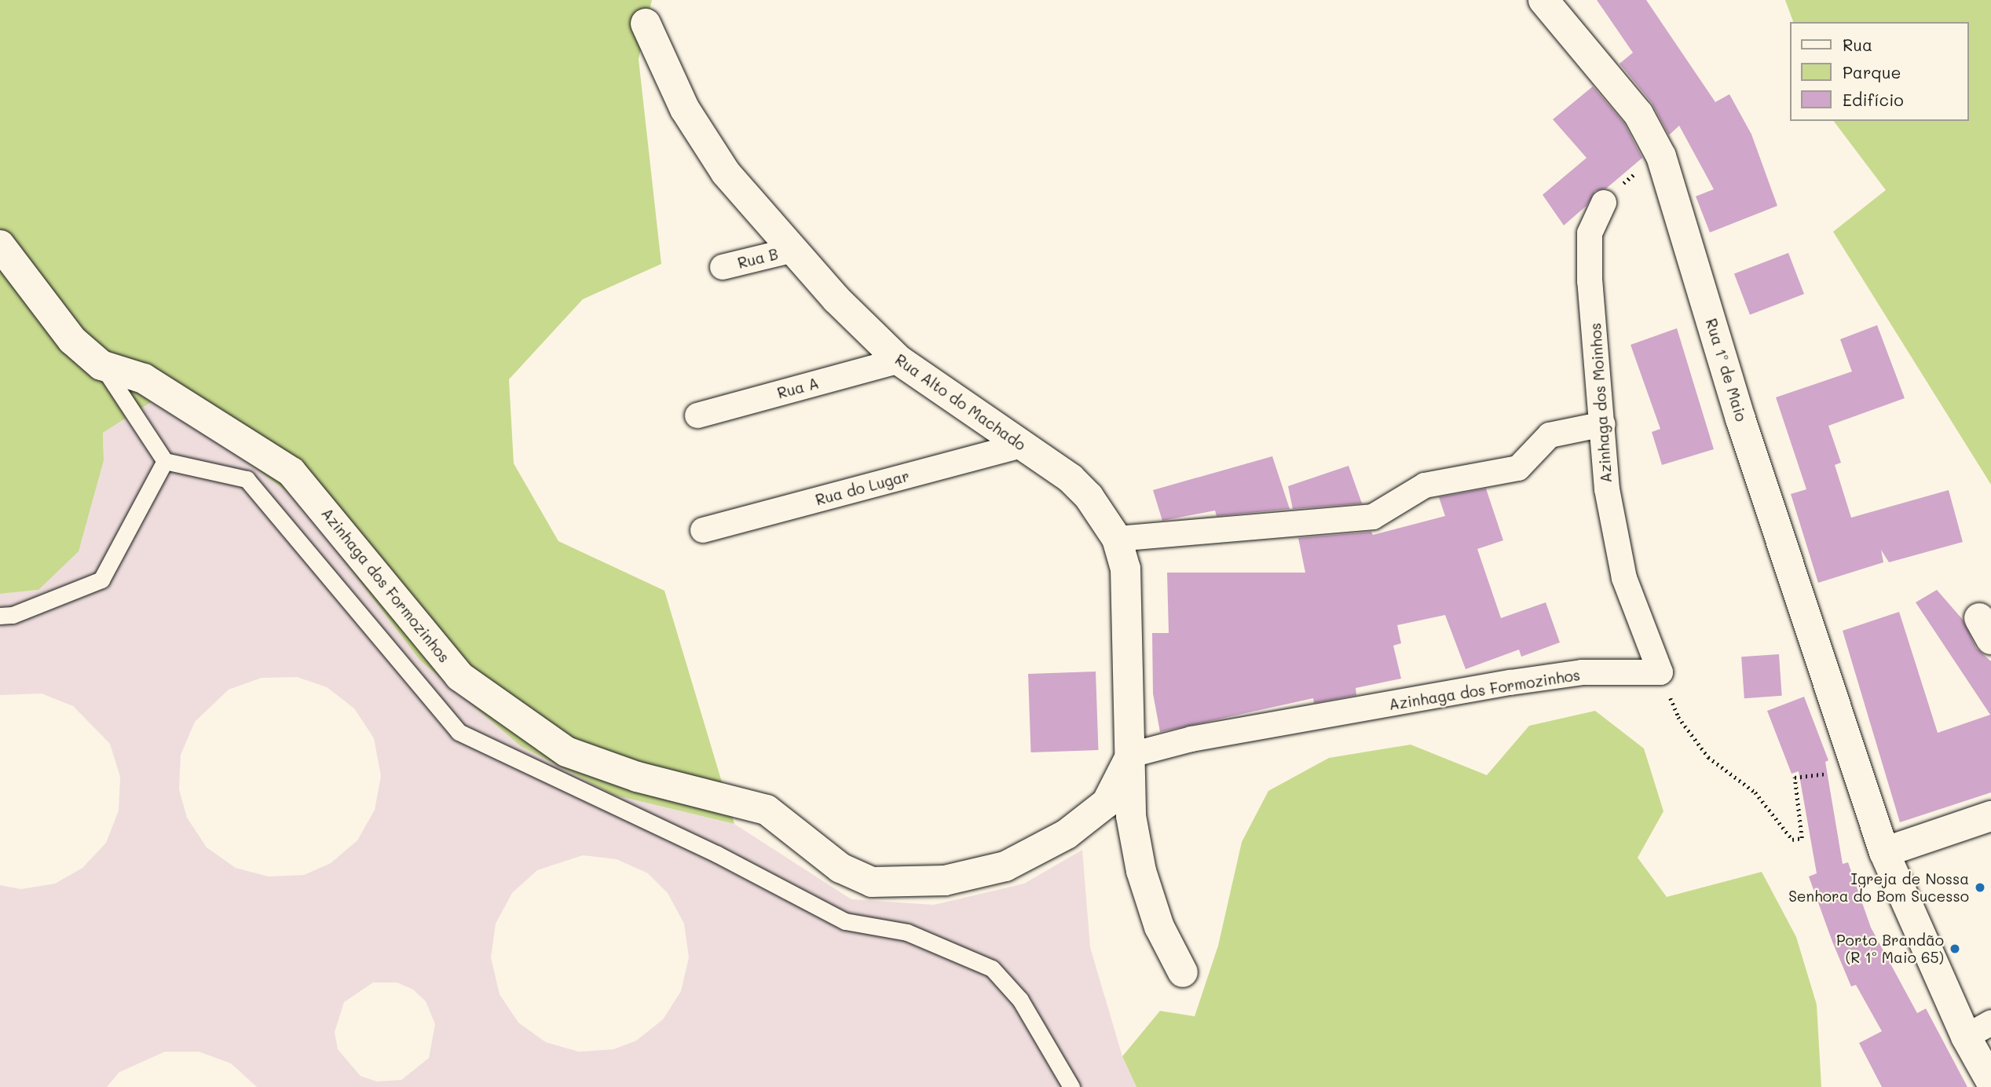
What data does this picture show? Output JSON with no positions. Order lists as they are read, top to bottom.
{
  "streets": {
    "street": [
      "Rua B",
      "Rua 1º de Maio",
      "Rua A",
      "Rua Alto do Machado",
      "Azinhaga dos Moinhos",
      "Rua do Lugar",
      "Azinhaga dos Formozinhos"
    ]
  },
  "crossings": [
    ["Rua B", "Rua Alto do Machado"],
    ["Rua A", "Rua Alto do Machado"],
    ["Rua Alto do Machado", "Rua do Lugar"],
    ["Rua Alto do Machado", "Azinhaga dos Formozinhos"],
    ["Azinhaga dos Moinhos", "Azinhaga dos Formozinhos"]
  ],
  "places": ["Igreja de Nossa Senhora do Bom Sucesso", "Porto Brandão (R 1º Maio 65)"],
  "legend": ["Rua", "Parque", "Edifício"]
}
